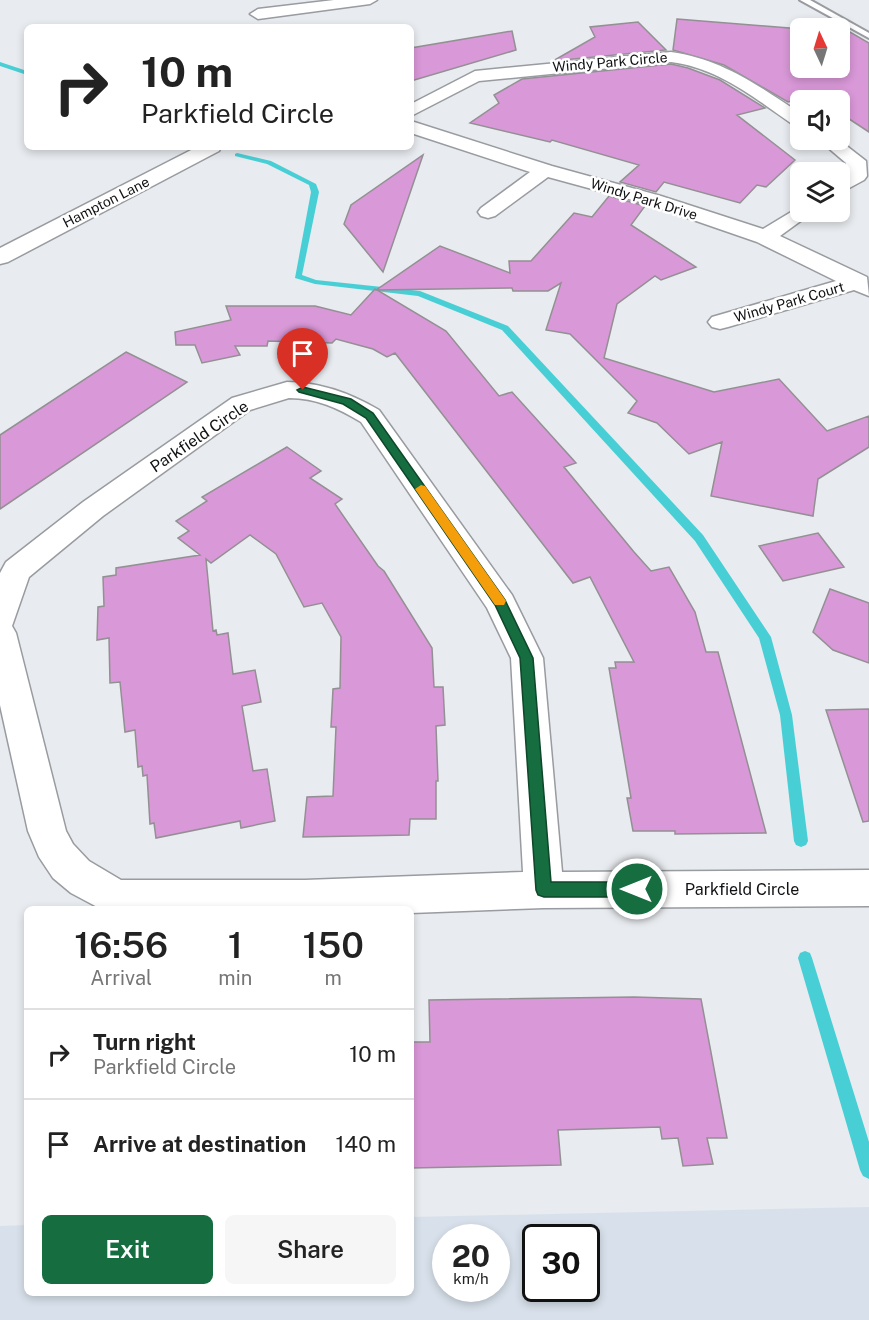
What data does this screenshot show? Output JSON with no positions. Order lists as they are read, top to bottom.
{
  "streets": {
    "street": [
      "Windy Park Circle",
      "Windy Park Drive",
      "Hampton Lane",
      "Windy Park Court",
      "Parkfield Circle"
    ]
  },
  "crossings": [
    ["Windy Park Drive", "Windy Park Court"]
  ],
  "north": "top",
  "page": {
    "turn": ["10 m", "Parkfield Circle"],
    "eta": [
      "16:56",
      "Arrival",
      "1",
      "min",
      "150",
      "m"
    ],
    "list": [
      {
        "name": "Turn right",
        "note": "Parkfield Circle",
        "value": "10 m"
      },
      {
        "name": "Arrive at destination",
        "value": "140 m"
      }
    ],
    "buttons": ["Exit", "Share"],
    "speed": "20 km/h",
    "limit": "30"
  }
}
